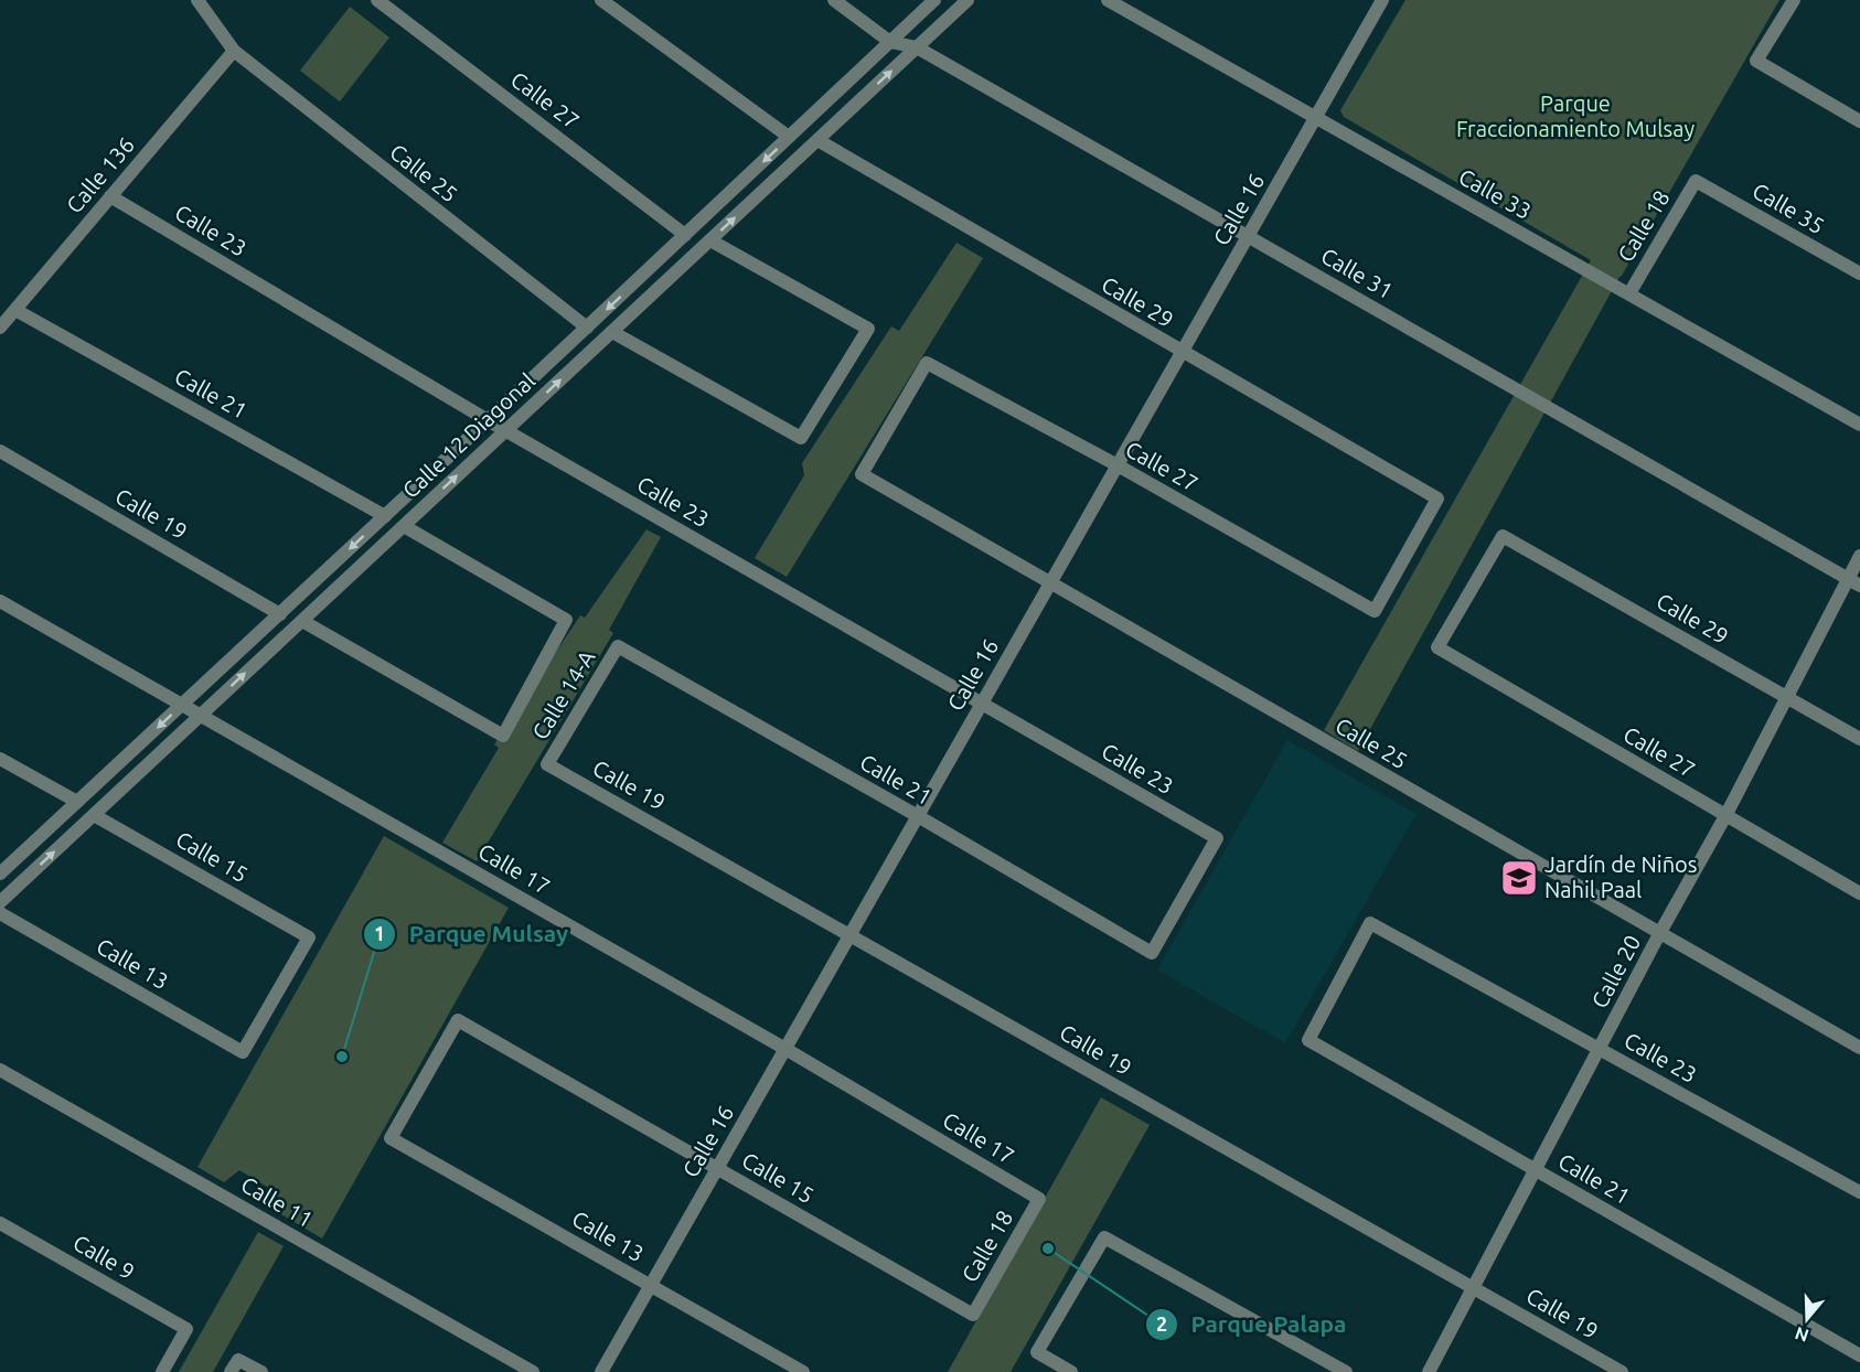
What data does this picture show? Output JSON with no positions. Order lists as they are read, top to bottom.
{
  "streets": {
    "street": [
      "Calle 27",
      "Calle 25",
      "Calle 136",
      "Calle 33",
      "Calle 35",
      "Calle 16",
      "Calle 18",
      "Calle 23",
      "Calle 31",
      "Calle 29",
      "Calle 21",
      "Calle 12 Diagonal",
      "Calle 19",
      "Calle 14-A",
      "Calle 15",
      "Calle 17",
      "Calle 13",
      "Calle 20",
      "Calle 11",
      "Calle 9"
    ]
  },
  "crossings": [
    ["Calle 27", "Calle 25"],
    ["Calle 27", "Calle 16"],
    ["Calle 27", "Calle 29"],
    ["Calle 27", "Calle 12 Diagonal"],
    ["Calle 27", "Calle 20"],
    ["Calle 25", "Calle 136"],
    ["Calle 25", "Calle 16"],
    ["Calle 25", "Calle 12 Diagonal"],
    ["Calle 25", "Calle 20"],
    ["Calle 136", "Calle 23"],
    ["Calle 136", "Calle 21"],
    ["Calle 33", "Calle 16"],
    ["Calle 33", "Calle 18"],
    ["Calle 35", "Calle 18"],
    ["Calle 16", "Calle 23"],
    ["Calle 16", "Calle 31"],
    ["Calle 16", "Calle 29"],
    ["Calle 16", "Calle 21"],
    ["Calle 16", "Calle 19"],
    ["Calle 16", "Calle 15"],
    ["Calle 16", "Calle 17"],
    ["Calle 16", "Calle 13"],
    ["Calle 18", "Calle 15"],
    ["Calle 18", "Calle 17"],
    ["Calle 23", "Calle 21"],
    ["Calle 23", "Calle 12 Diagonal"],
    ["Calle 23", "Calle 20"],
    ["Calle 31", "Calle 12 Diagonal"],
    ["Calle 31", "Calle 20"],
    ["Calle 29", "Calle 12 Diagonal"],
    ["Calle 29", "Calle 20"],
    ["Calle 21", "Calle 12 Diagonal"],
    ["Calle 21", "Calle 14-A"],
    ["Calle 21", "Calle 20"],
    ["Calle 12 Diagonal", "Calle 19"],
    ["Calle 12 Diagonal", "Calle 14-A"],
    ["Calle 12 Diagonal", "Calle 15"],
    ["Calle 12 Diagonal", "Calle 17"],
    ["Calle 19", "Calle 14-A"],
    ["Calle 19", "Calle 20"],
    ["Calle 15", "Calle 13"]
  ],
  "parks": ["Parque Fraccionamiento Mulsay"],
  "places": {
    "school or university": ["Jardín de Niños Nahil Paal"],
    "other": ["Parque Mulsay", "Parque Palapa"]
  },
  "north": "bottom"
}
